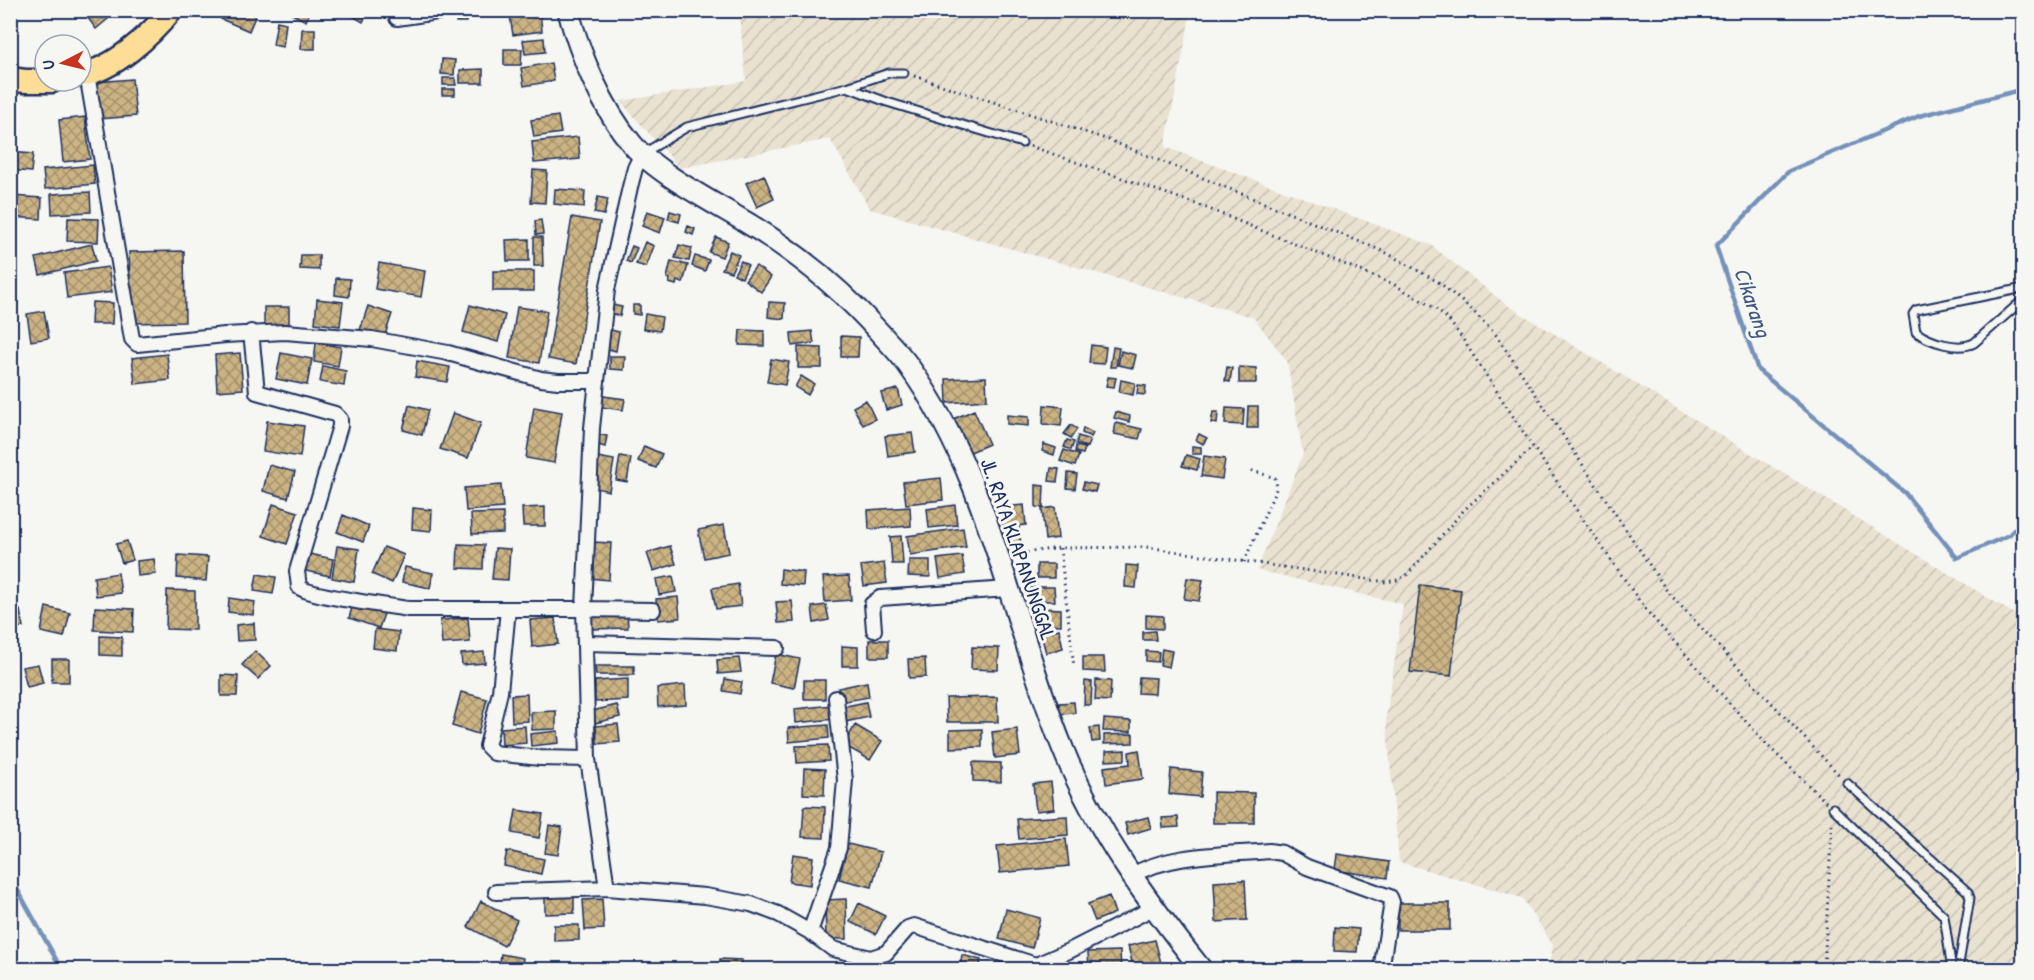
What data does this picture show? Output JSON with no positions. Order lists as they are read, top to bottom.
{
  "streets": {
    "street": ["JL. RAYA KLAPANUNGGAL"]
  },
  "water": ["Cikarang"],
  "north": "left"
}
